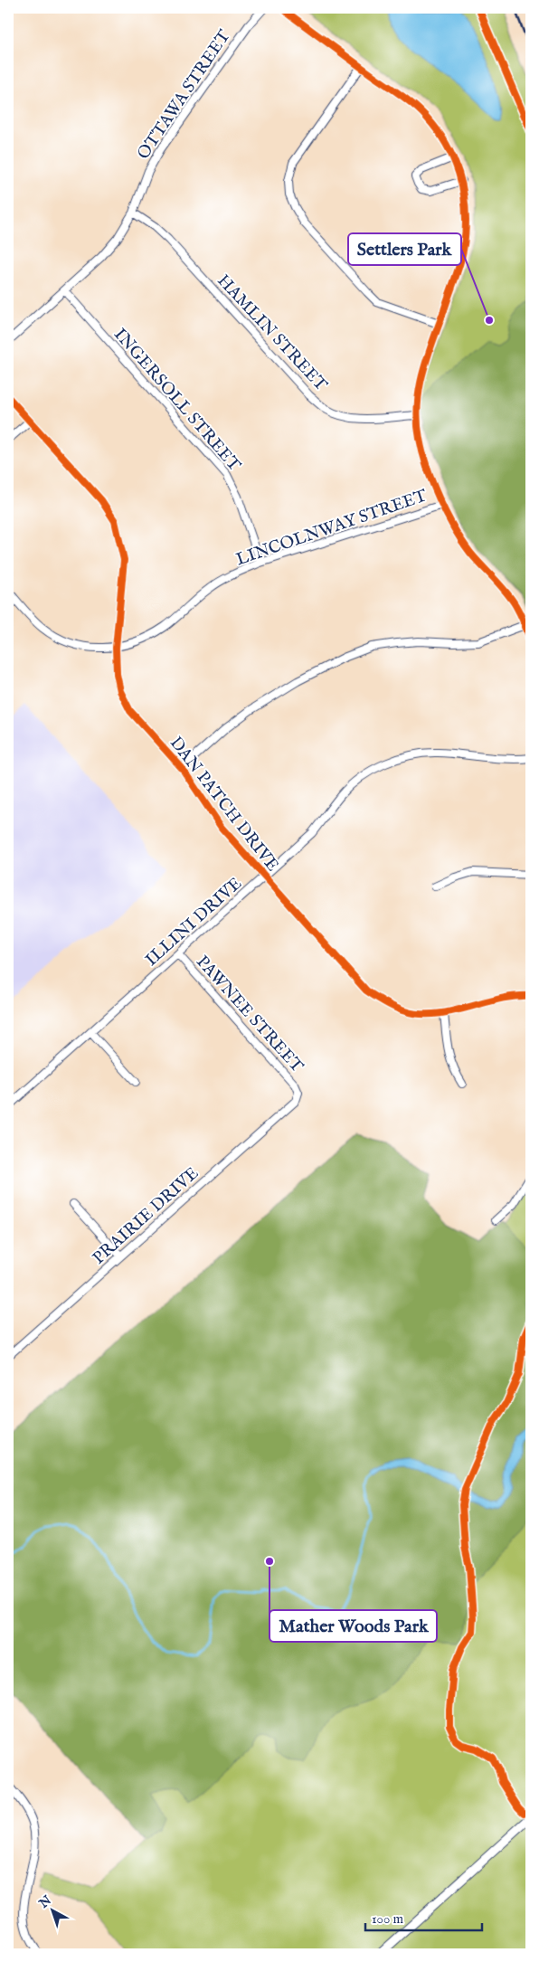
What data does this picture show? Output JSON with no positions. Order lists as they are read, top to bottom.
{
  "streets": {
    "street": [
      "OTTAWA STREET",
      "HAMLIN STREET",
      "INGERSOLL STREET",
      "LINCOLNWAY STREET",
      "DAN PATCH DRIVE",
      "ILLINI DRIVE",
      "PAWNEE STREET",
      "PRAIRIE DRIVE"
    ]
  },
  "crossings": [
    ["OTTAWA STREET", "HAMLIN STREET"],
    ["OTTAWA STREET", "INGERSOLL STREET"],
    ["INGERSOLL STREET", "LINCOLNWAY STREET"],
    ["LINCOLNWAY STREET", "DAN PATCH DRIVE"],
    ["DAN PATCH DRIVE", "ILLINI DRIVE"],
    ["ILLINI DRIVE", "PAWNEE STREET"],
    ["PAWNEE STREET", "PRAIRIE DRIVE"]
  ],
  "places": ["Settlers Park", "Mather Woods Park"],
  "scale_bar": "100 m",
  "north": "top left"
}
